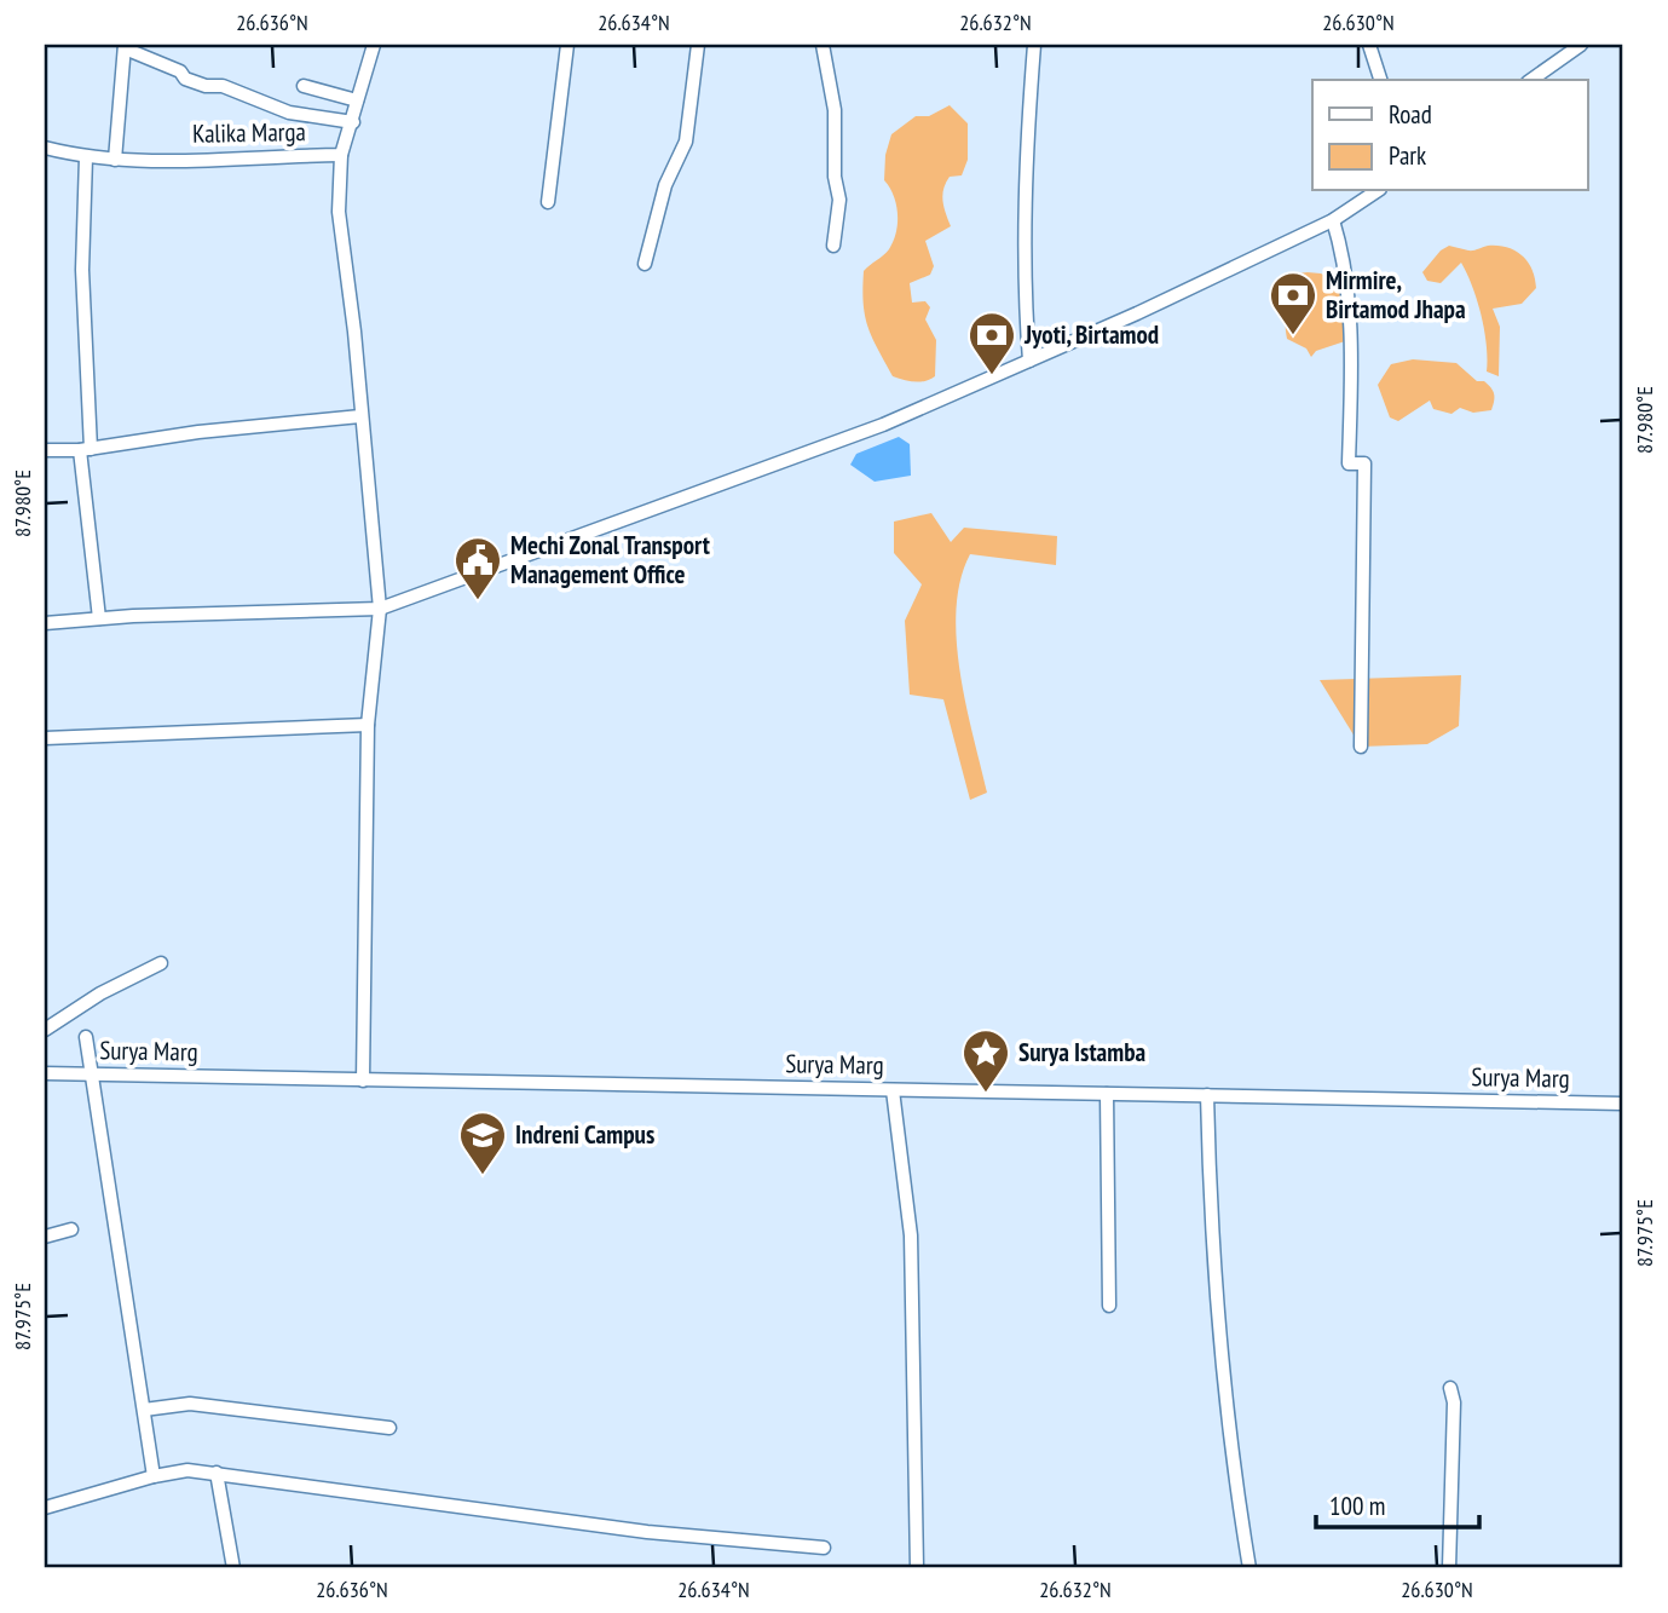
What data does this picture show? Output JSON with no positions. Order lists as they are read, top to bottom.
{
  "streets": {
    "street": ["Kalika Marga", "Surya Marg"]
  },
  "places": {
    "bank": ["Mirmire, Birtamod Jhapa", "Jyoti, Birtamod"],
    "public building": ["Mechi Zonal Transport Management Office"],
    "place": ["Surya Istamba"],
    "school or university": ["Indreni Campus"]
  },
  "legend": ["Road", "Park"],
  "scale_bar": "100 m",
  "coordinates": [
    "26.636°N",
    "26.634°N",
    "26.632°N",
    "26.630°N",
    "87.980°E",
    "87.975°E"
  ]
}
